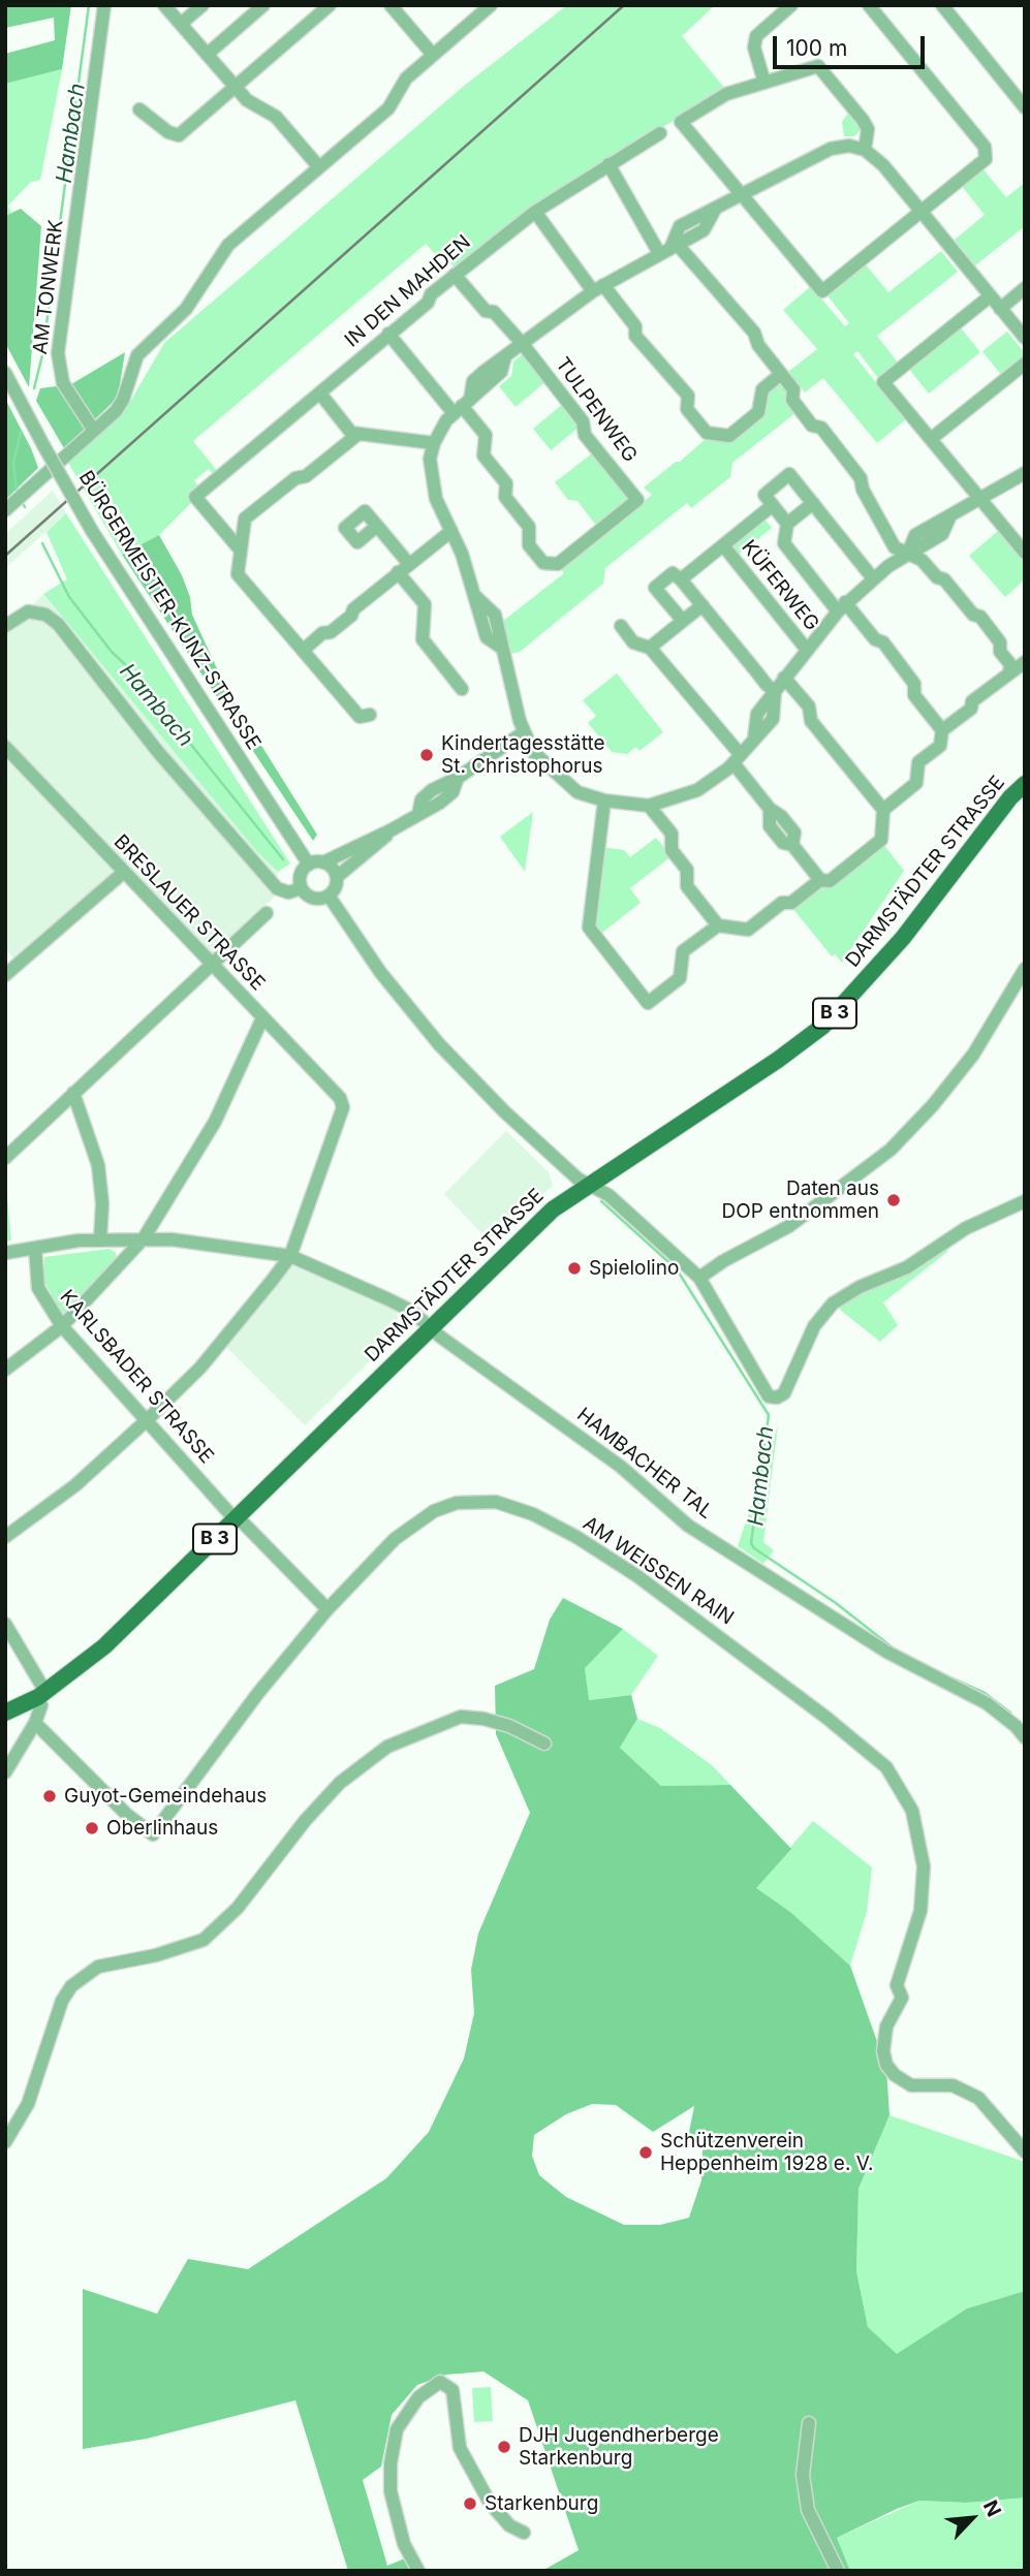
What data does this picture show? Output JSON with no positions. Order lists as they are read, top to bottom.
{
  "streets": {
    "main road": ["DARMSTÄDTER STRASSE", "B 3"],
    "street": [
      "AM TONWERK",
      "IN DEN MAHDEN",
      "TULPENWEG",
      "KÜFERWEG",
      "BÜRGERMEISTER-KUNZ-STRASSE",
      "BRESLAUER STRASSE",
      "KARLSBADER STRASSE",
      "HAMBACHER TAL",
      "AM WEISSEN RAIN"
    ]
  },
  "crossings": [
    ["DARMSTÄDTER STRASSE", "KARLSBADER STRASSE"],
    ["DARMSTÄDTER STRASSE", "HAMBACHER TAL"],
    ["BRESLAUER STRASSE", "HAMBACHER TAL"],
    ["KARLSBADER STRASSE", "HAMBACHER TAL"],
    ["KARLSBADER STRASSE", "AM WEISSEN RAIN"]
  ],
  "water": ["Hambach"],
  "places": [
    "Kindertagesstätte St. Christophorus",
    "Daten aus DOP entnommen",
    "Spielolino",
    "Guyot-Gemeindehaus",
    "Oberlinhaus",
    "Schützenverein Heppenheim 1928 e. V.",
    "DJH Jugendherberge Starkenburg",
    "Starkenburg"
  ],
  "scale_bar": "100 m",
  "north": "top right"
}
